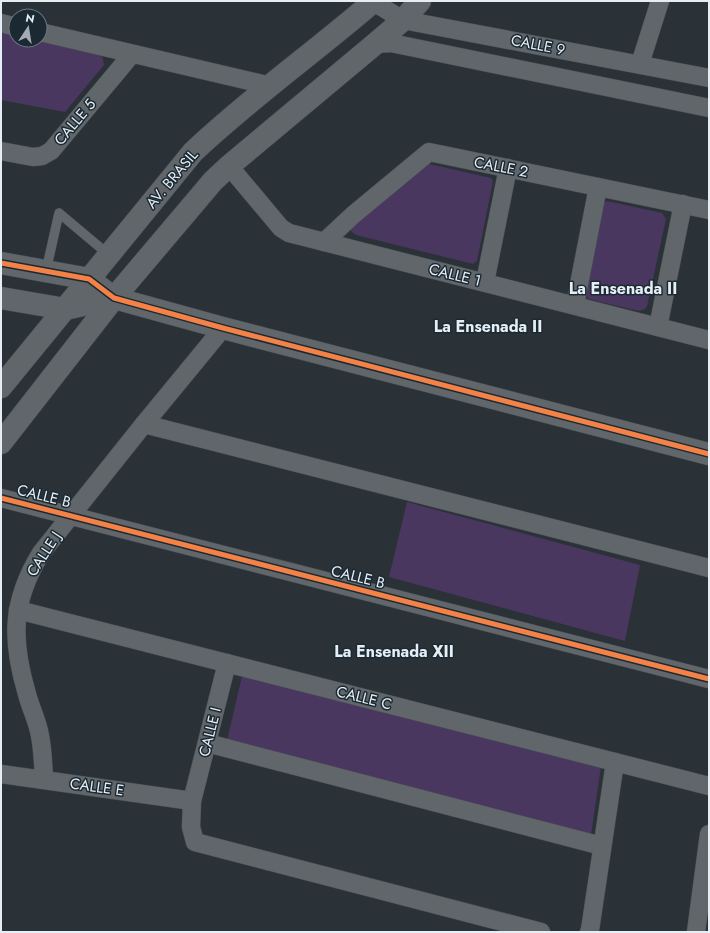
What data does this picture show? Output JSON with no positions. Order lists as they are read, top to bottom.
{
  "streets": {
    "street": [
      "CALLE 9",
      "CALLE 5",
      "CALLE 2",
      "AV. BRASIL",
      "CALLE 1",
      "CALLE B",
      "CALLE J",
      "CALLE C",
      "CALLE I",
      "CALLE E"
    ]
  },
  "crossings": [
    ["CALLE 9", "AV. BRASIL"],
    ["CALLE 2", "CALLE 1"],
    ["CALLE B", "CALLE J"],
    ["CALLE J", "CALLE C"],
    ["CALLE J", "CALLE E"],
    ["CALLE C", "CALLE I"],
    ["CALLE I", "CALLE E"]
  ],
  "districts": ["La Ensenada II", "La Ensenada II", "La Ensenada XII"],
  "north": "top"
}
